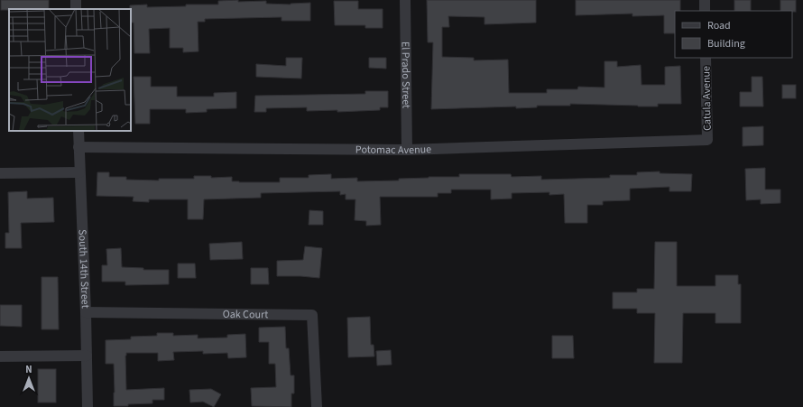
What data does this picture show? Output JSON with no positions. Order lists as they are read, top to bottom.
{
  "streets": {
    "street": [
      "El Prado Street",
      "Catula Avenue",
      "Potomac Avenue",
      "South 14th Street",
      "Oak Court"
    ]
  },
  "crossings": [
    ["El Prado Street", "Potomac Avenue"],
    ["Catula Avenue", "Potomac Avenue"],
    ["Potomac Avenue", "South 14th Street"],
    ["South 14th Street", "Oak Court"]
  ],
  "legend": ["Road", "Building"],
  "north": "top"
}
